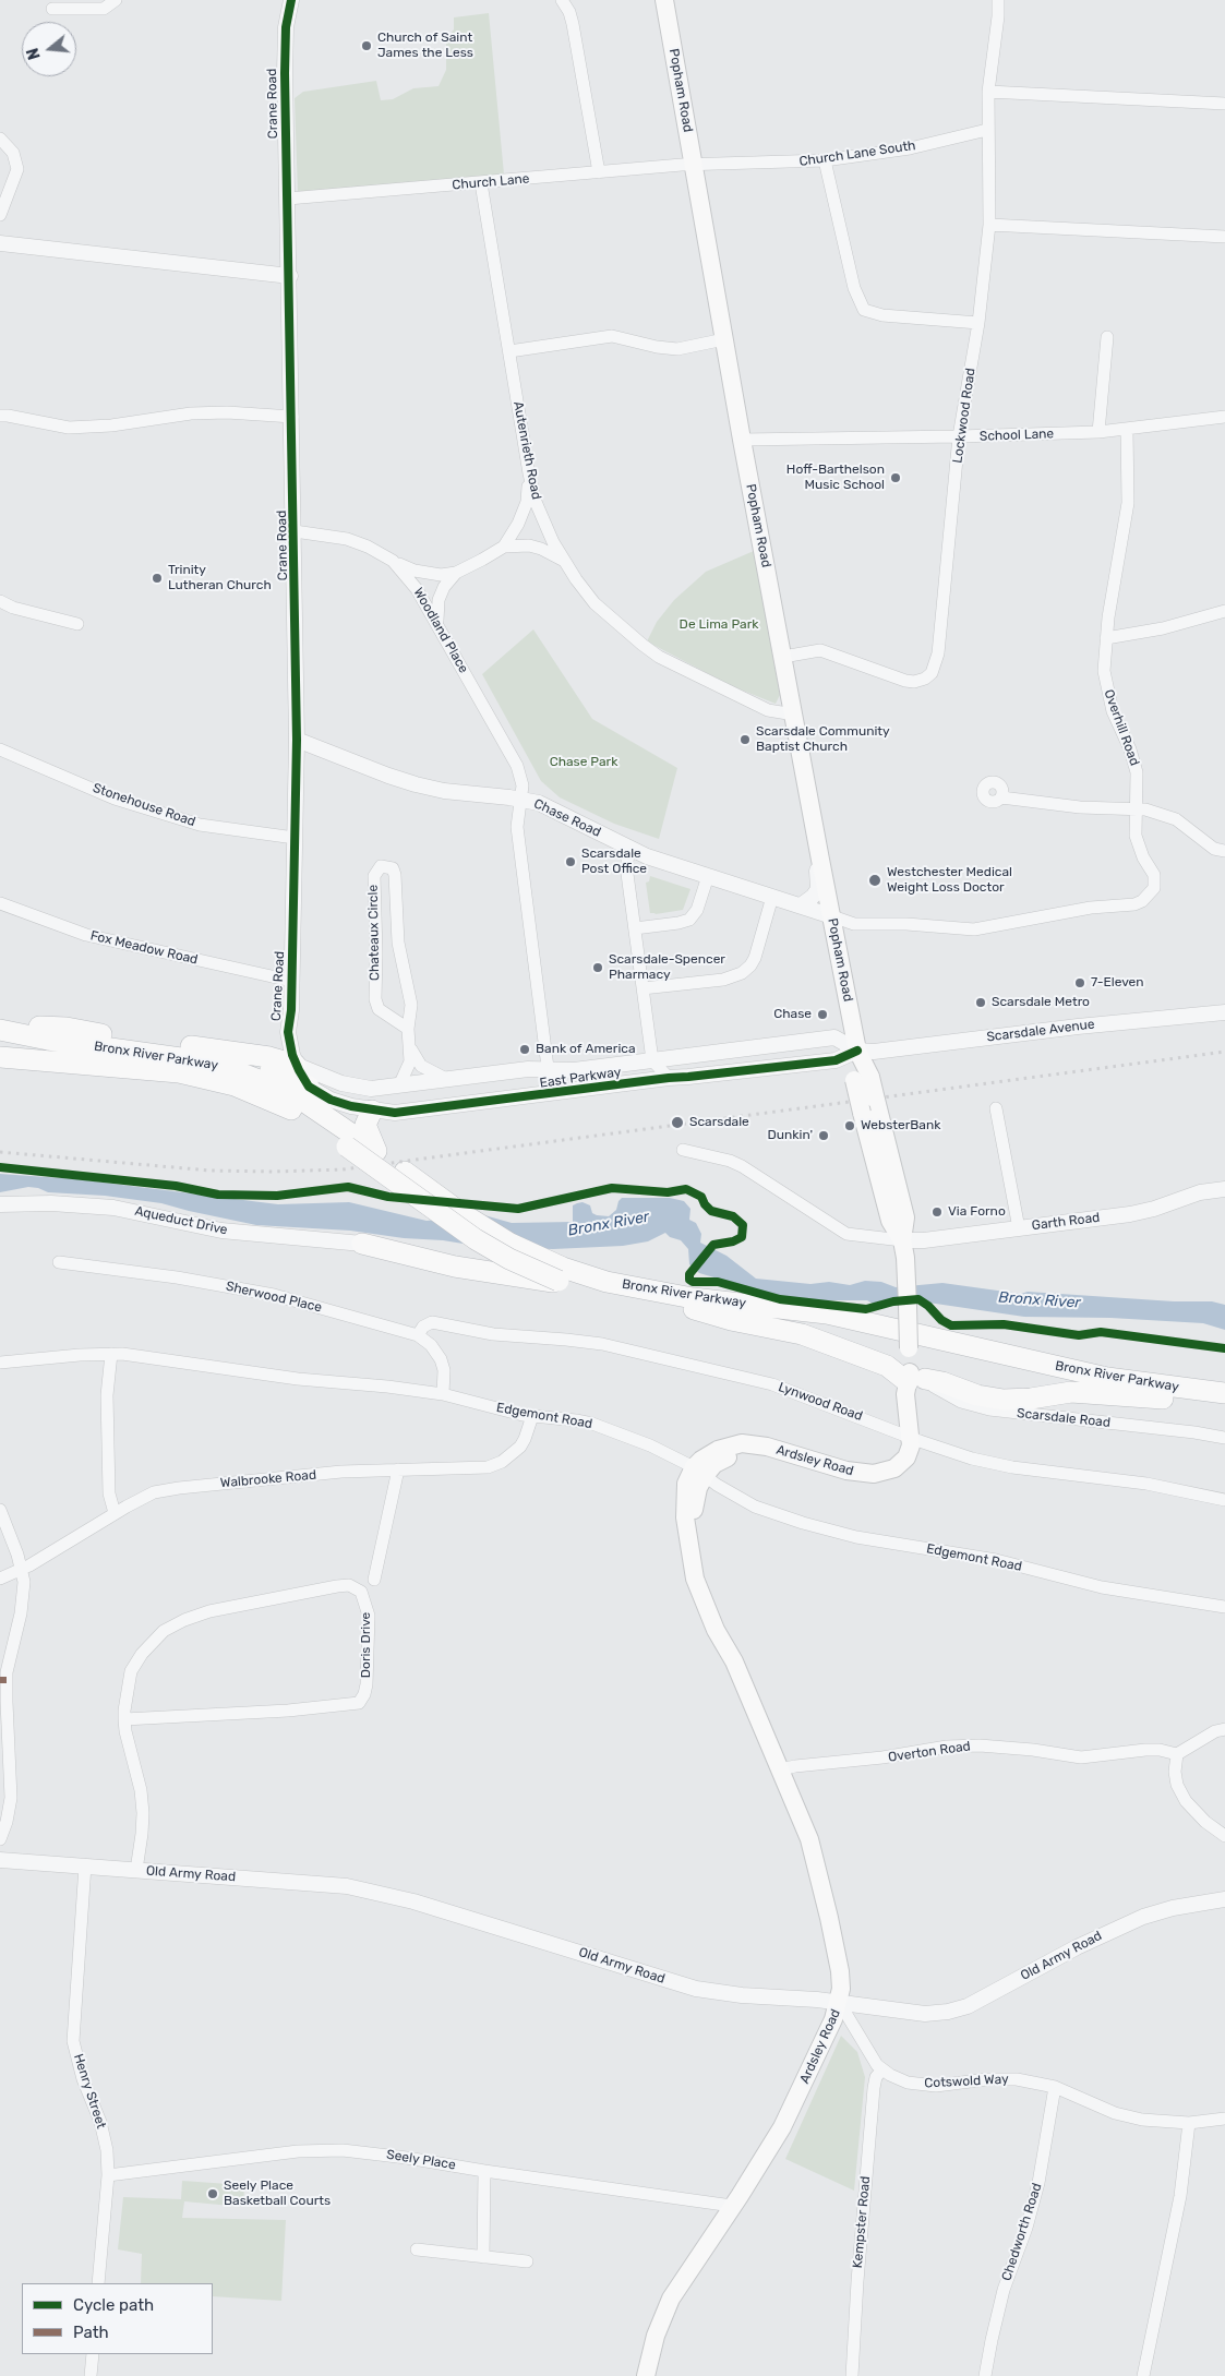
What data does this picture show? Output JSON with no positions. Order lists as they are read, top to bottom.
{
  "streets": {
    "highway": ["Bronx River Parkway"],
    "main road": ["Popham Road", "Ardsley Road"],
    "street": [
      "Crane Road",
      "Church Lane South",
      "Church Lane",
      "Lockwood Road",
      "School Lane",
      "Autenrieth Road",
      "Woodland Place",
      "Overhill Road",
      "Stonehouse Road",
      "Chase Road",
      "Chateaux Circle",
      "Fox Meadow Road",
      "Scarsdale Avenue",
      "East Parkway",
      "Aqueduct Drive",
      "Garth Road",
      "Sherwood Place",
      "Lynwood Road",
      "Edgemont Road",
      "Scarsdale Road",
      "Walbrooke Road",
      "Doris Drive",
      "Overton Road",
      "Old Army Road",
      "Cotswold Way",
      "Henry Street",
      "Seely Place",
      "Kempster Road",
      "Chedworth Road"
    ]
  },
  "crossings": [
    ["Popham Road", "Church Lane South"],
    ["Popham Road", "Church Lane"],
    ["Popham Road", "Lockwood Road"],
    ["Popham Road", "School Lane"],
    ["Popham Road", "Autenrieth Road"],
    ["Popham Road", "Overhill Road"],
    ["Popham Road", "Chase Road"],
    ["Popham Road", "Scarsdale Avenue"],
    ["Popham Road", "East Parkway"],
    ["Popham Road", "Garth Road"],
    ["Popham Road", "Scarsdale Road"],
    ["Popham Road", "Ardsley Road"],
    ["Crane Road", "Church Lane"],
    ["Crane Road", "Woodland Place"],
    ["Crane Road", "Stonehouse Road"],
    ["Crane Road", "Chase Road"],
    ["Crane Road", "Fox Meadow Road"],
    ["Crane Road", "East Parkway"],
    ["Church Lane South", "Church Lane"],
    ["Church Lane South", "Lockwood Road"],
    ["Church Lane", "Autenrieth Road"],
    ["Lockwood Road", "School Lane"],
    ["School Lane", "Overhill Road"],
    ["Woodland Place", "Chase Road"],
    ["Woodland Place", "East Parkway"],
    ["Overhill Road", "Chase Road"],
    ["Chateaux Circle", "East Parkway"],
    ["Scarsdale Avenue", "East Parkway"],
    ["Sherwood Place", "Lynwood Road"],
    ["Sherwood Place", "Edgemont Road"],
    ["Lynwood Road", "Ardsley Road"],
    ["Edgemont Road", "Ardsley Road"],
    ["Edgemont Road", "Walbrooke Road"],
    ["Scarsdale Road", "Ardsley Road"],
    ["Ardsley Road", "Overton Road"],
    ["Ardsley Road", "Old Army Road"],
    ["Ardsley Road", "Cotswold Way"],
    ["Ardsley Road", "Seely Place"],
    ["Doris Drive", "Old Army Road"],
    ["Old Army Road", "Cotswold Way"],
    ["Old Army Road", "Henry Street"],
    ["Cotswold Way", "Kempster Road"],
    ["Cotswold Way", "Chedworth Road"],
    ["Henry Street", "Seely Place"]
  ],
  "water": ["Bronx River"],
  "parks": ["De Lima Park", "Chase Park"],
  "places": [
    "Church of Saint James the Less",
    "Hoff-Barthelson Music School",
    "Trinity Lutheran Church",
    "Scarsdale Community Baptist Church",
    "Scarsdale Post Office",
    "Westchester Medical Weight Loss Doctor",
    "Scarsdale-Spencer Pharmacy",
    "7-Eleven",
    "Scarsdale Metro",
    "Chase",
    "Bank of America",
    "Scarsdale",
    "WebsterBank",
    "Dunkin'",
    "Via Forno",
    "Seely Place Basketball Courts"
  ],
  "legend": ["Cycle path", "Path"],
  "north": "left"
}
